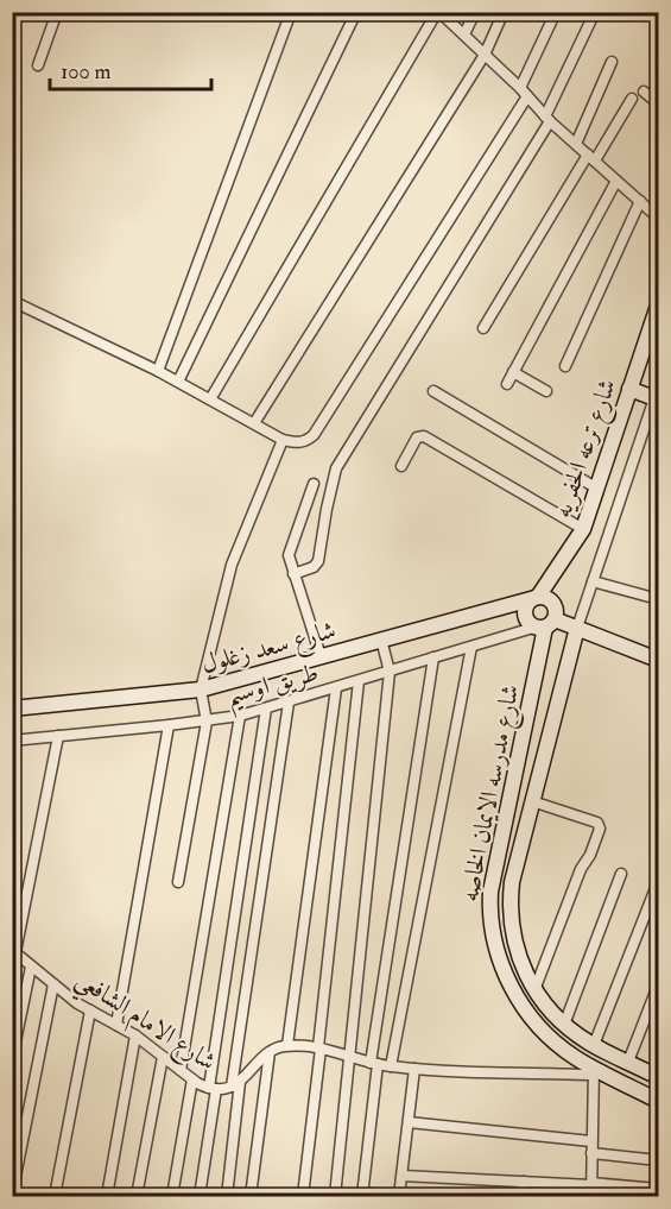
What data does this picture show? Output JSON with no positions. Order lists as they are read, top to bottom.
{
  "streets": {
    "street": [
      "شارع ترعه الحفريه",
      "شارع سعد زغلول",
      "طريق اوسيم",
      "شارع مدرسه الايمان الخاصه",
      "شارع الامام الشافعي"
    ]
  },
  "crossings": [
    ["شارع ترعه الحفريه", "شارع سعد زغلول"],
    ["شارع ترعه الحفريه", "شارع مدرسه الايمان الخاصه"],
    ["شارع سعد زغلول", "شارع مدرسه الايمان الخاصه"],
    ["طريق اوسيم", "شارع مدرسه الايمان الخاصه"],
    ["شارع مدرسه الايمان الخاصه", "شارع الامام الشافعي"]
  ],
  "scale_bar": "100 m"
}
